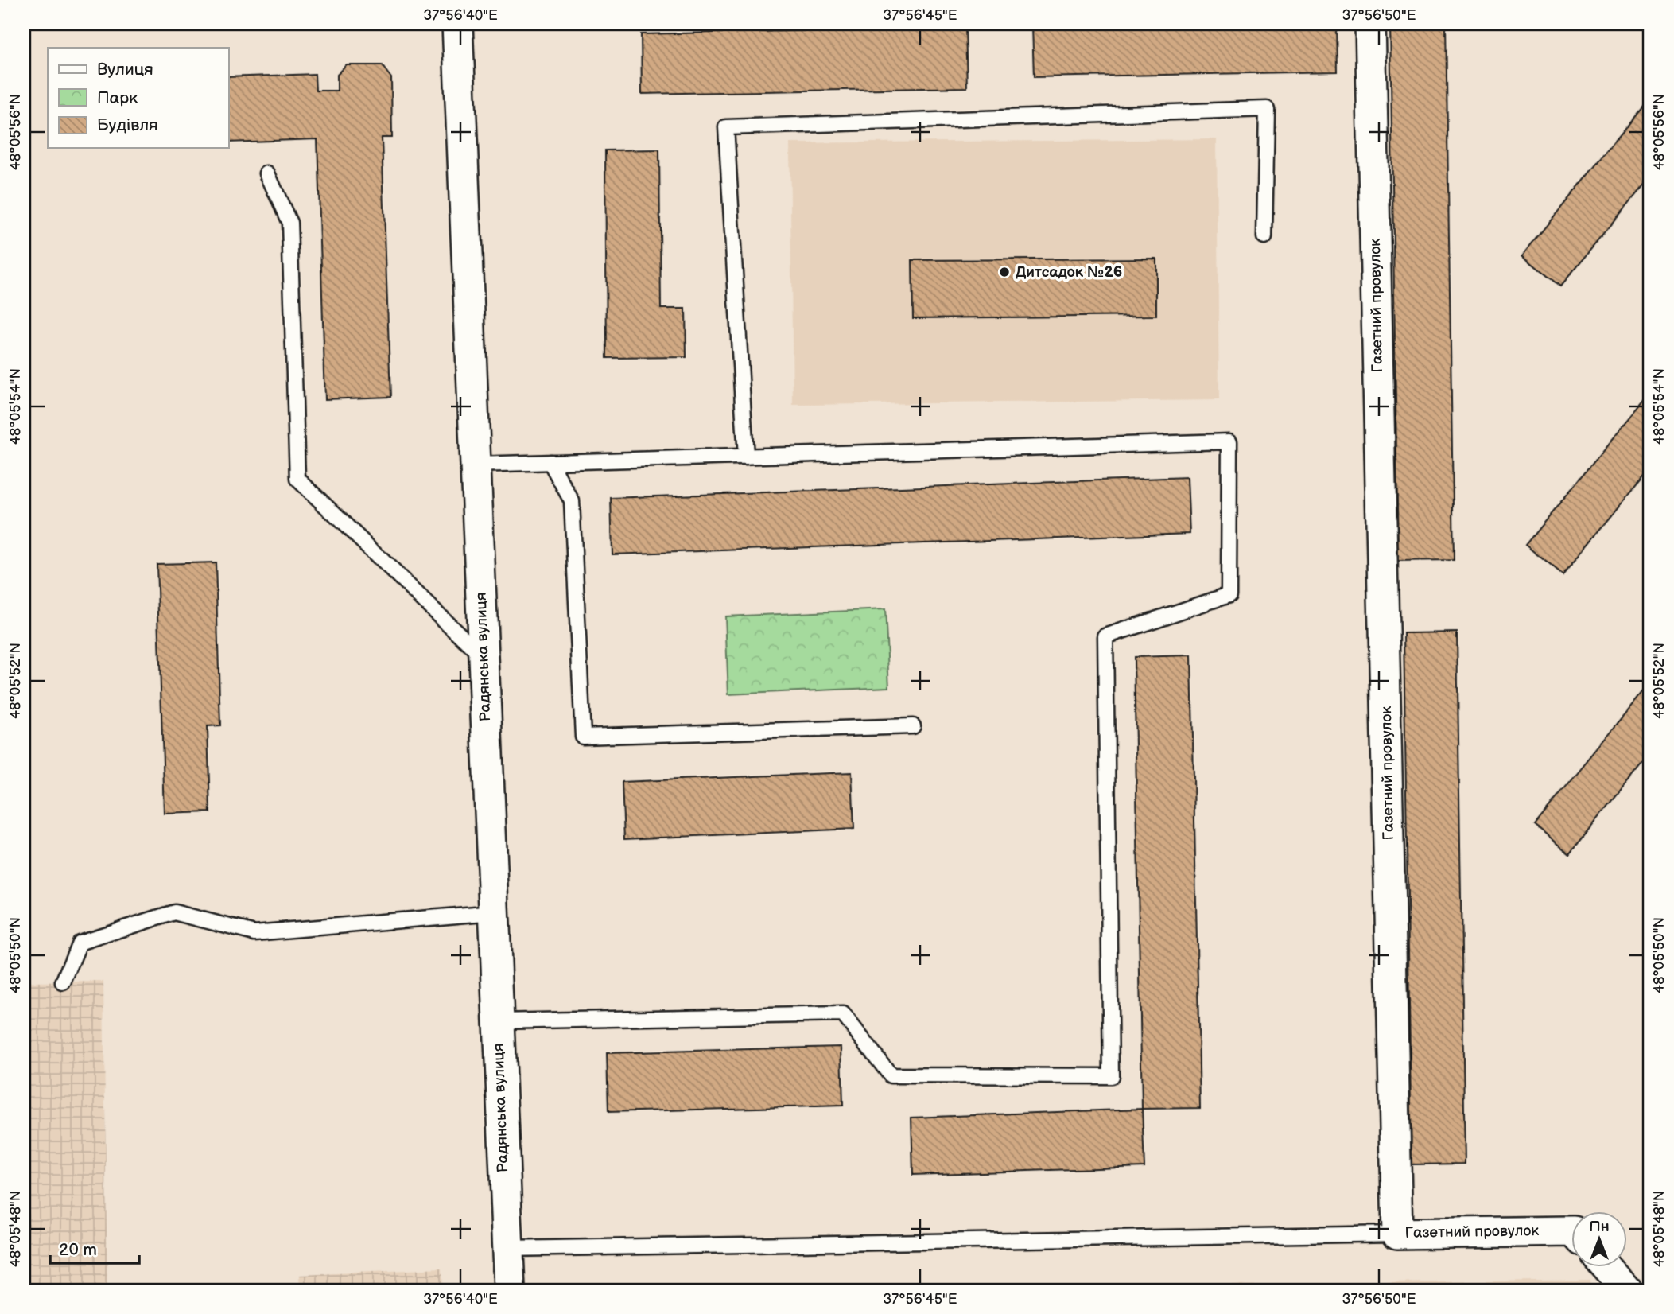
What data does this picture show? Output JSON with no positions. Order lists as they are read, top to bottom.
{
  "streets": {
    "street": ["Газетний провулок", "Радянська вулиця"]
  },
  "places": ["Дитсадок №26"],
  "legend": ["Вулиця", "Парк", "Будівля"],
  "scale_bar": "20 m",
  "north": "top",
  "coordinates": [
    "37°56'40\"E",
    "37°56'45\"E",
    "37°56'50\"E",
    "48°05'56\"N",
    "48°05'54\"N",
    "48°05'52\"N",
    "48°05'50\"N",
    "48°05'48\"N"
  ]
}
